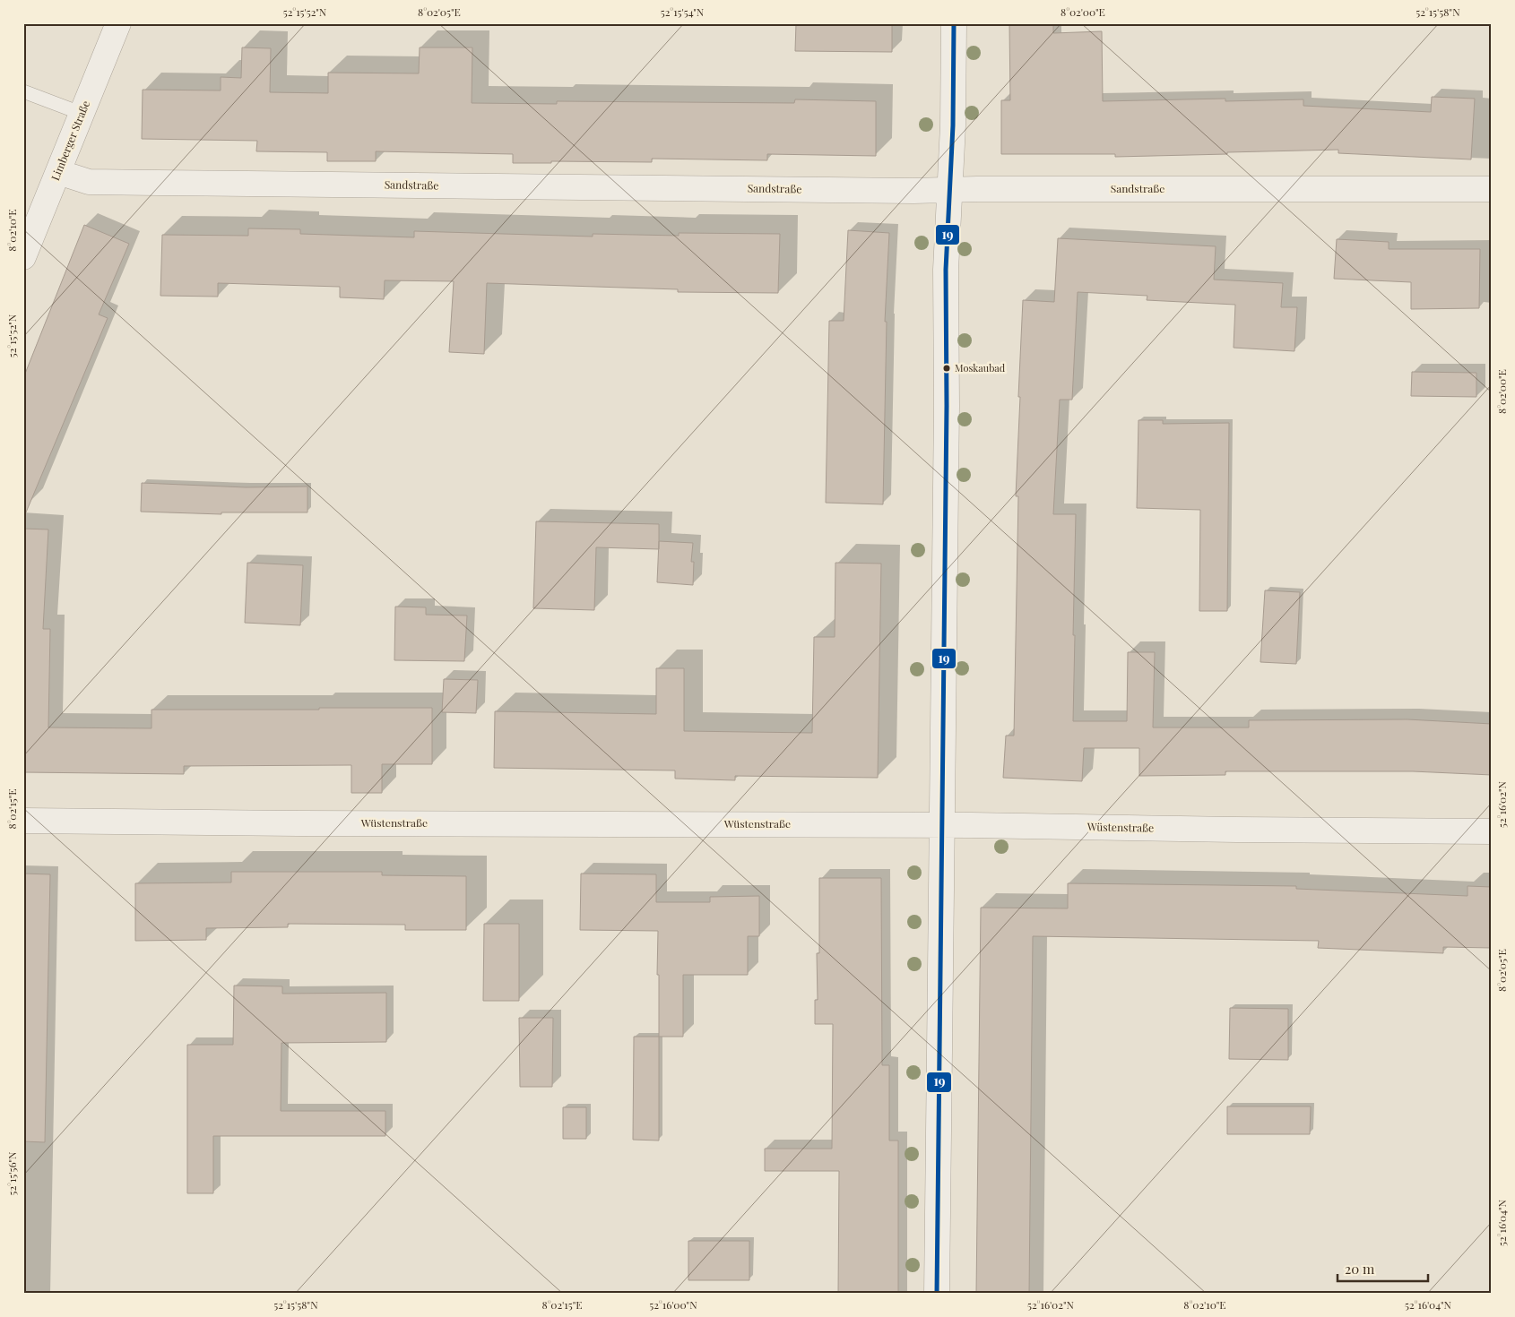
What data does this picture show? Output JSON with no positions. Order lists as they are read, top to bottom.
{
  "streets": {
    "street": ["Limberger Straße", "Sandstraße", "Wüstenstraße"]
  },
  "crossings": [
    ["Limberger Straße", "Sandstraße"]
  ],
  "places": ["Moskaubad"],
  "lines": ["transit line 19"],
  "scale_bar": "20 m",
  "coordinates": [
    "52°15'52\"N",
    "8°02'05\"E",
    "52°15'54\"N",
    "8°02'00\"E",
    "52°15'58\"N",
    "8°02'10\"E",
    "52°16'02\"N",
    "8°02'15\"E",
    "52°15'56\"N",
    "52°16'04\"N",
    "52°16'00\"N"
  ]
}
